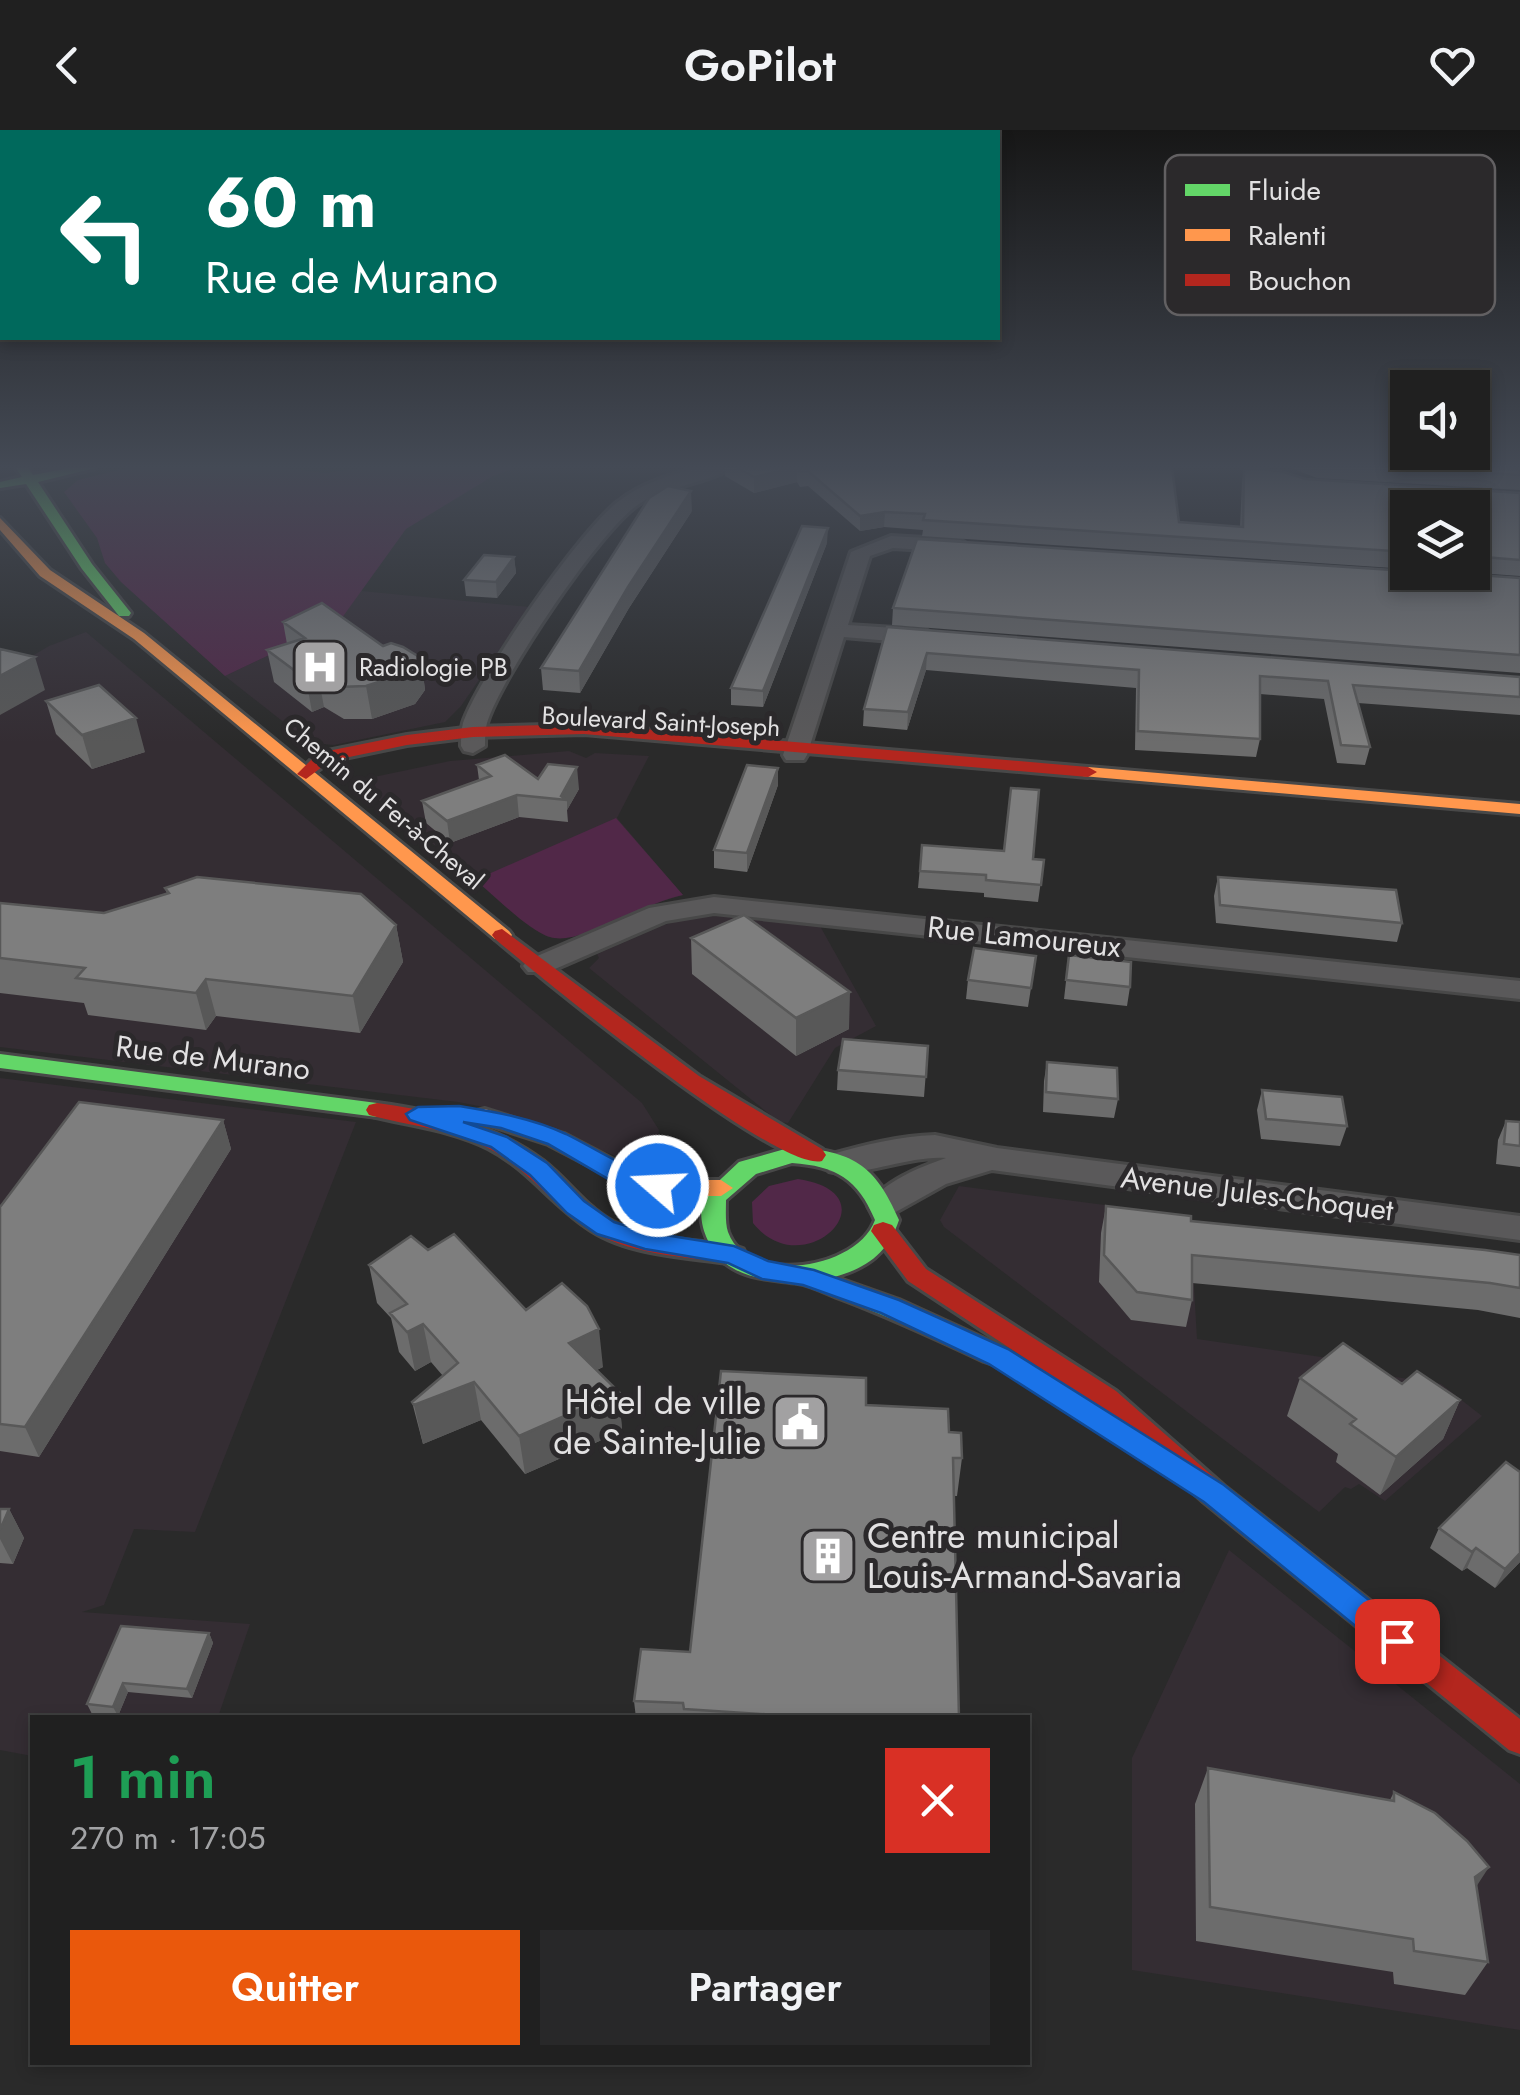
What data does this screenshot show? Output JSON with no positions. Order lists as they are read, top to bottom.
{
  "streets": {
    "street": [
      "Boulevard Saint-Joseph",
      "Chemin du Fer-à-Cheval",
      "Rue Lamoureux",
      "Rue de Murano",
      "Avenue Jules-Choquet"
    ]
  },
  "crossings": [
    ["Boulevard Saint-Joseph", "Chemin du Fer-à-Cheval"],
    ["Chemin du Fer-à-Cheval", "Rue Lamoureux"],
    ["Chemin du Fer-à-Cheval", "Rue de Murano"],
    ["Chemin du Fer-à-Cheval", "Avenue Jules-Choquet"],
    ["Rue de Murano", "Avenue Jules-Choquet"]
  ],
  "places": {
    "hospital": ["Radiologie PB"],
    "public building": ["Hôtel de ville de Sainte-Julie"],
    "building": ["Centre municipal Louis-Armand-Savaria"]
  },
  "legend": ["Fluide", "Ralenti", "Bouchon"],
  "page": {
    "header": "GoPilot",
    "turn": ["60 m", "Rue de Murano"],
    "heading": ["1 min", "270 m · 17:05"],
    "buttons": ["Quitter", "Partager"]
  }
}
